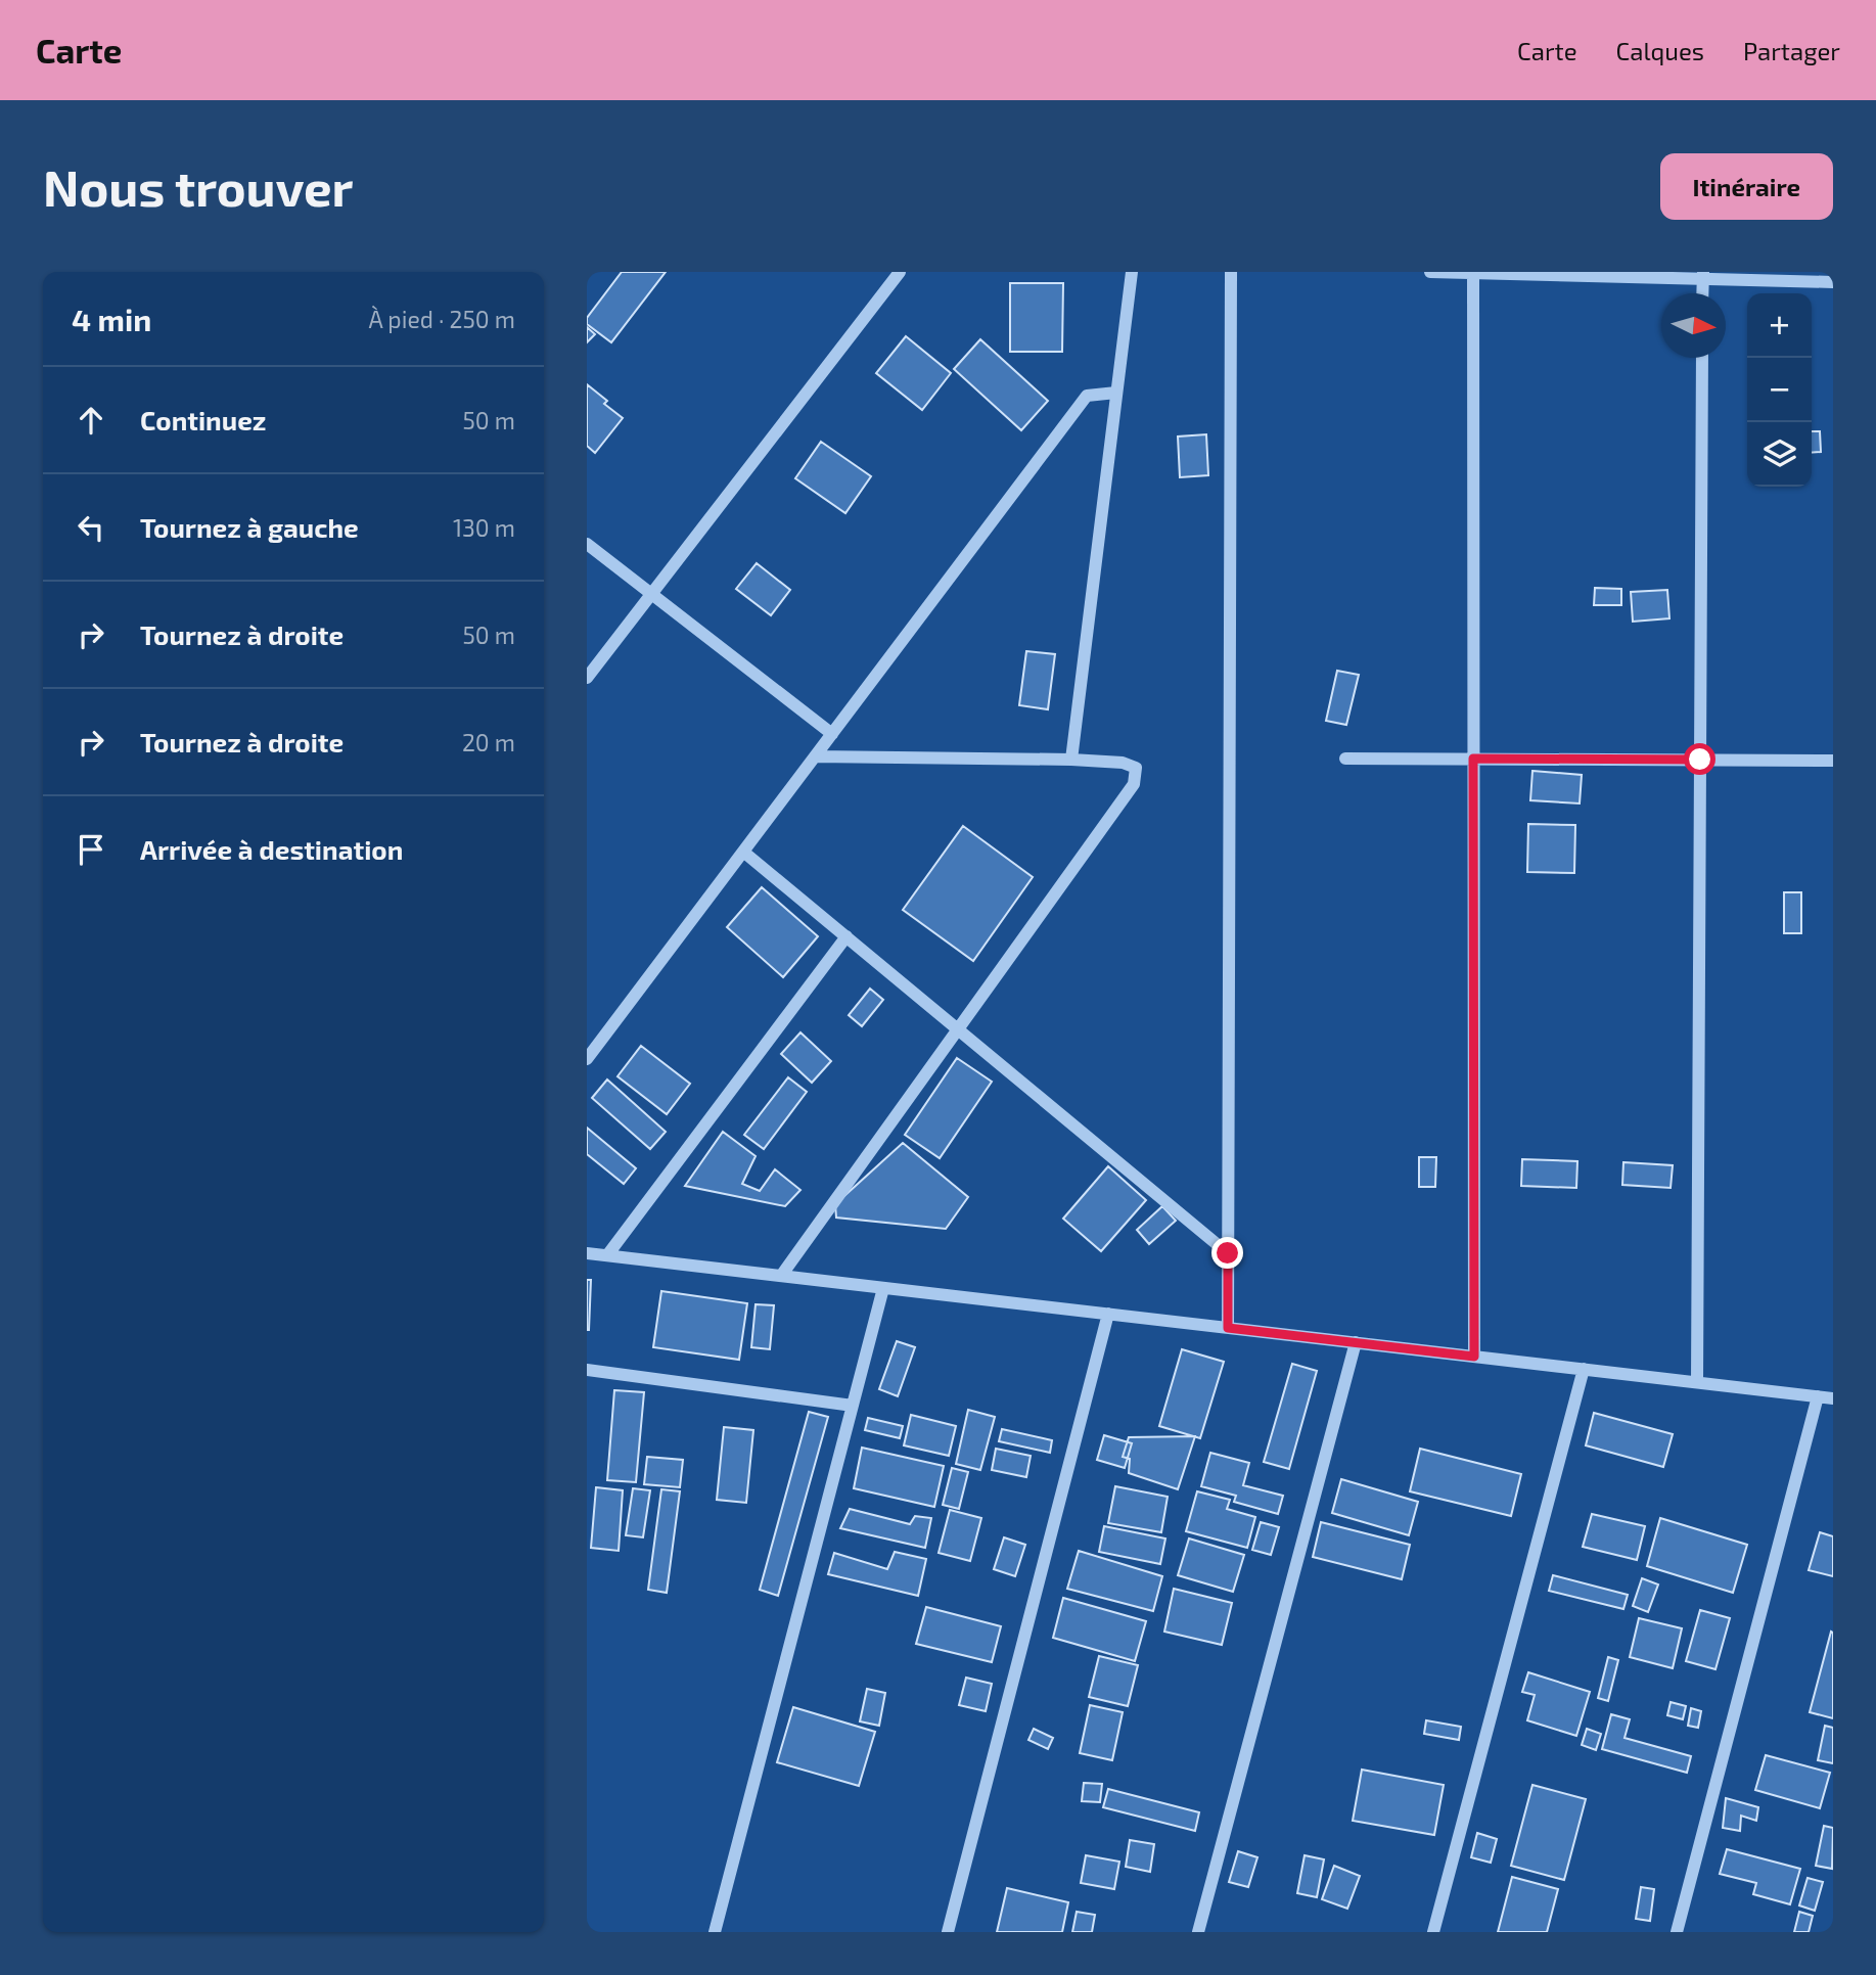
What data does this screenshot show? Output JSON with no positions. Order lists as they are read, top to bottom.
{
  "north": "right",
  "page": {
    "header": "Carte",
    "nav": ["Carte", "Calques", "Partager"],
    "buttons": "Itinéraire",
    "title": "Nous trouver",
    "heading": ["4 min", "À pied · 250 m"],
    "map_buttons": ["+", "−"],
    "list": [
      ["Continuez", "50 m"],
      ["Tournez à gauche", "130 m"],
      ["Tournez à droite", "50 m"],
      ["Tournez à droite", "20 m"],
      "Arrivée à destination"
    ]
  }
}
